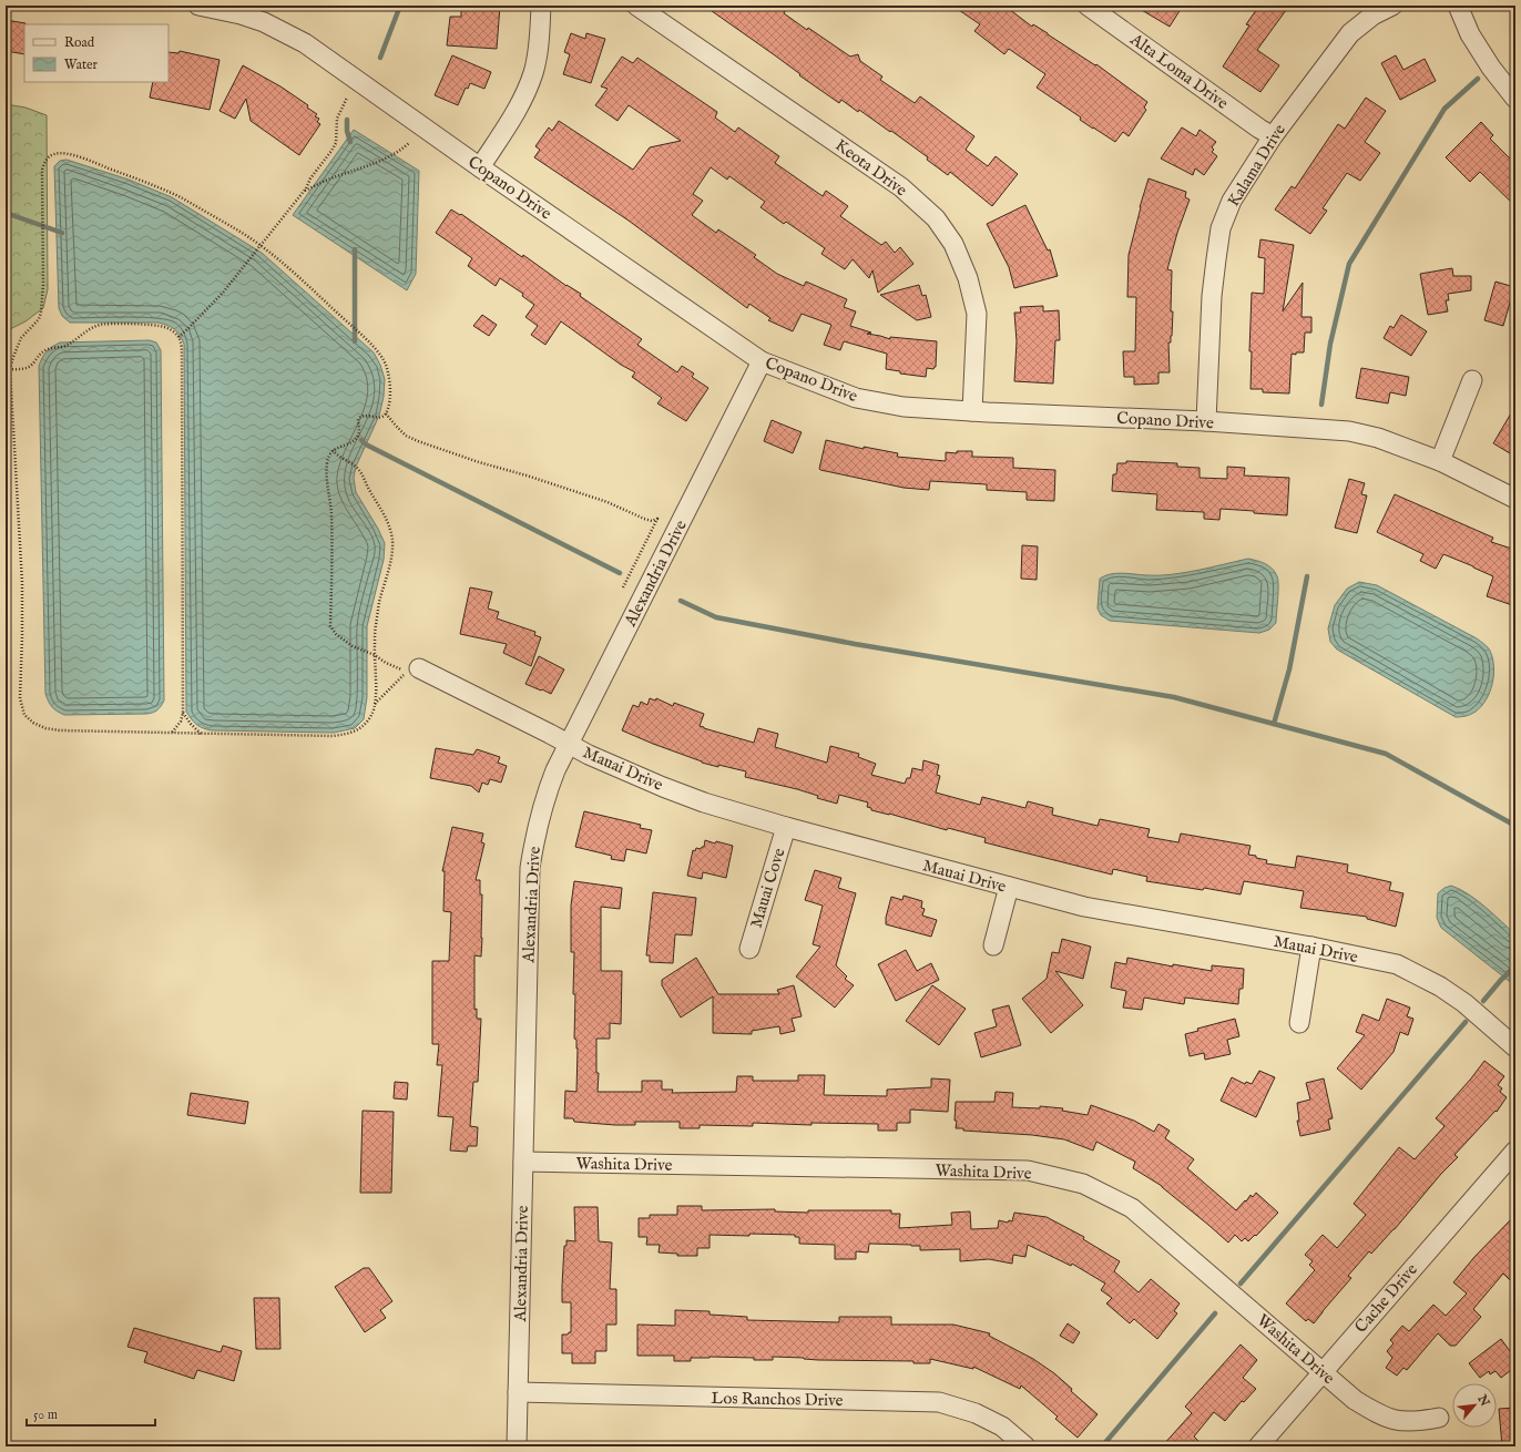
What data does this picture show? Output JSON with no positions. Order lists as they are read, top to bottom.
{
  "streets": {
    "street": [
      "Alta Loma Drive",
      "Kalama Drive",
      "Keota Drive",
      "Copano Drive",
      "Alexandria Drive",
      "Mauai Drive",
      "Mauai Cove",
      "Washita Drive",
      "Cache Drive",
      "Los Ranchos Drive"
    ]
  },
  "crossings": [
    ["Alta Loma Drive", "Kalama Drive"],
    ["Kalama Drive", "Copano Drive"],
    ["Keota Drive", "Copano Drive"],
    ["Copano Drive", "Alexandria Drive"],
    ["Alexandria Drive", "Mauai Drive"],
    ["Alexandria Drive", "Washita Drive"],
    ["Alexandria Drive", "Los Ranchos Drive"],
    ["Mauai Drive", "Mauai Cove"],
    ["Washita Drive", "Cache Drive"]
  ],
  "legend": ["Road", "Water"],
  "scale_bar": "50 m",
  "north": "top right"
}
